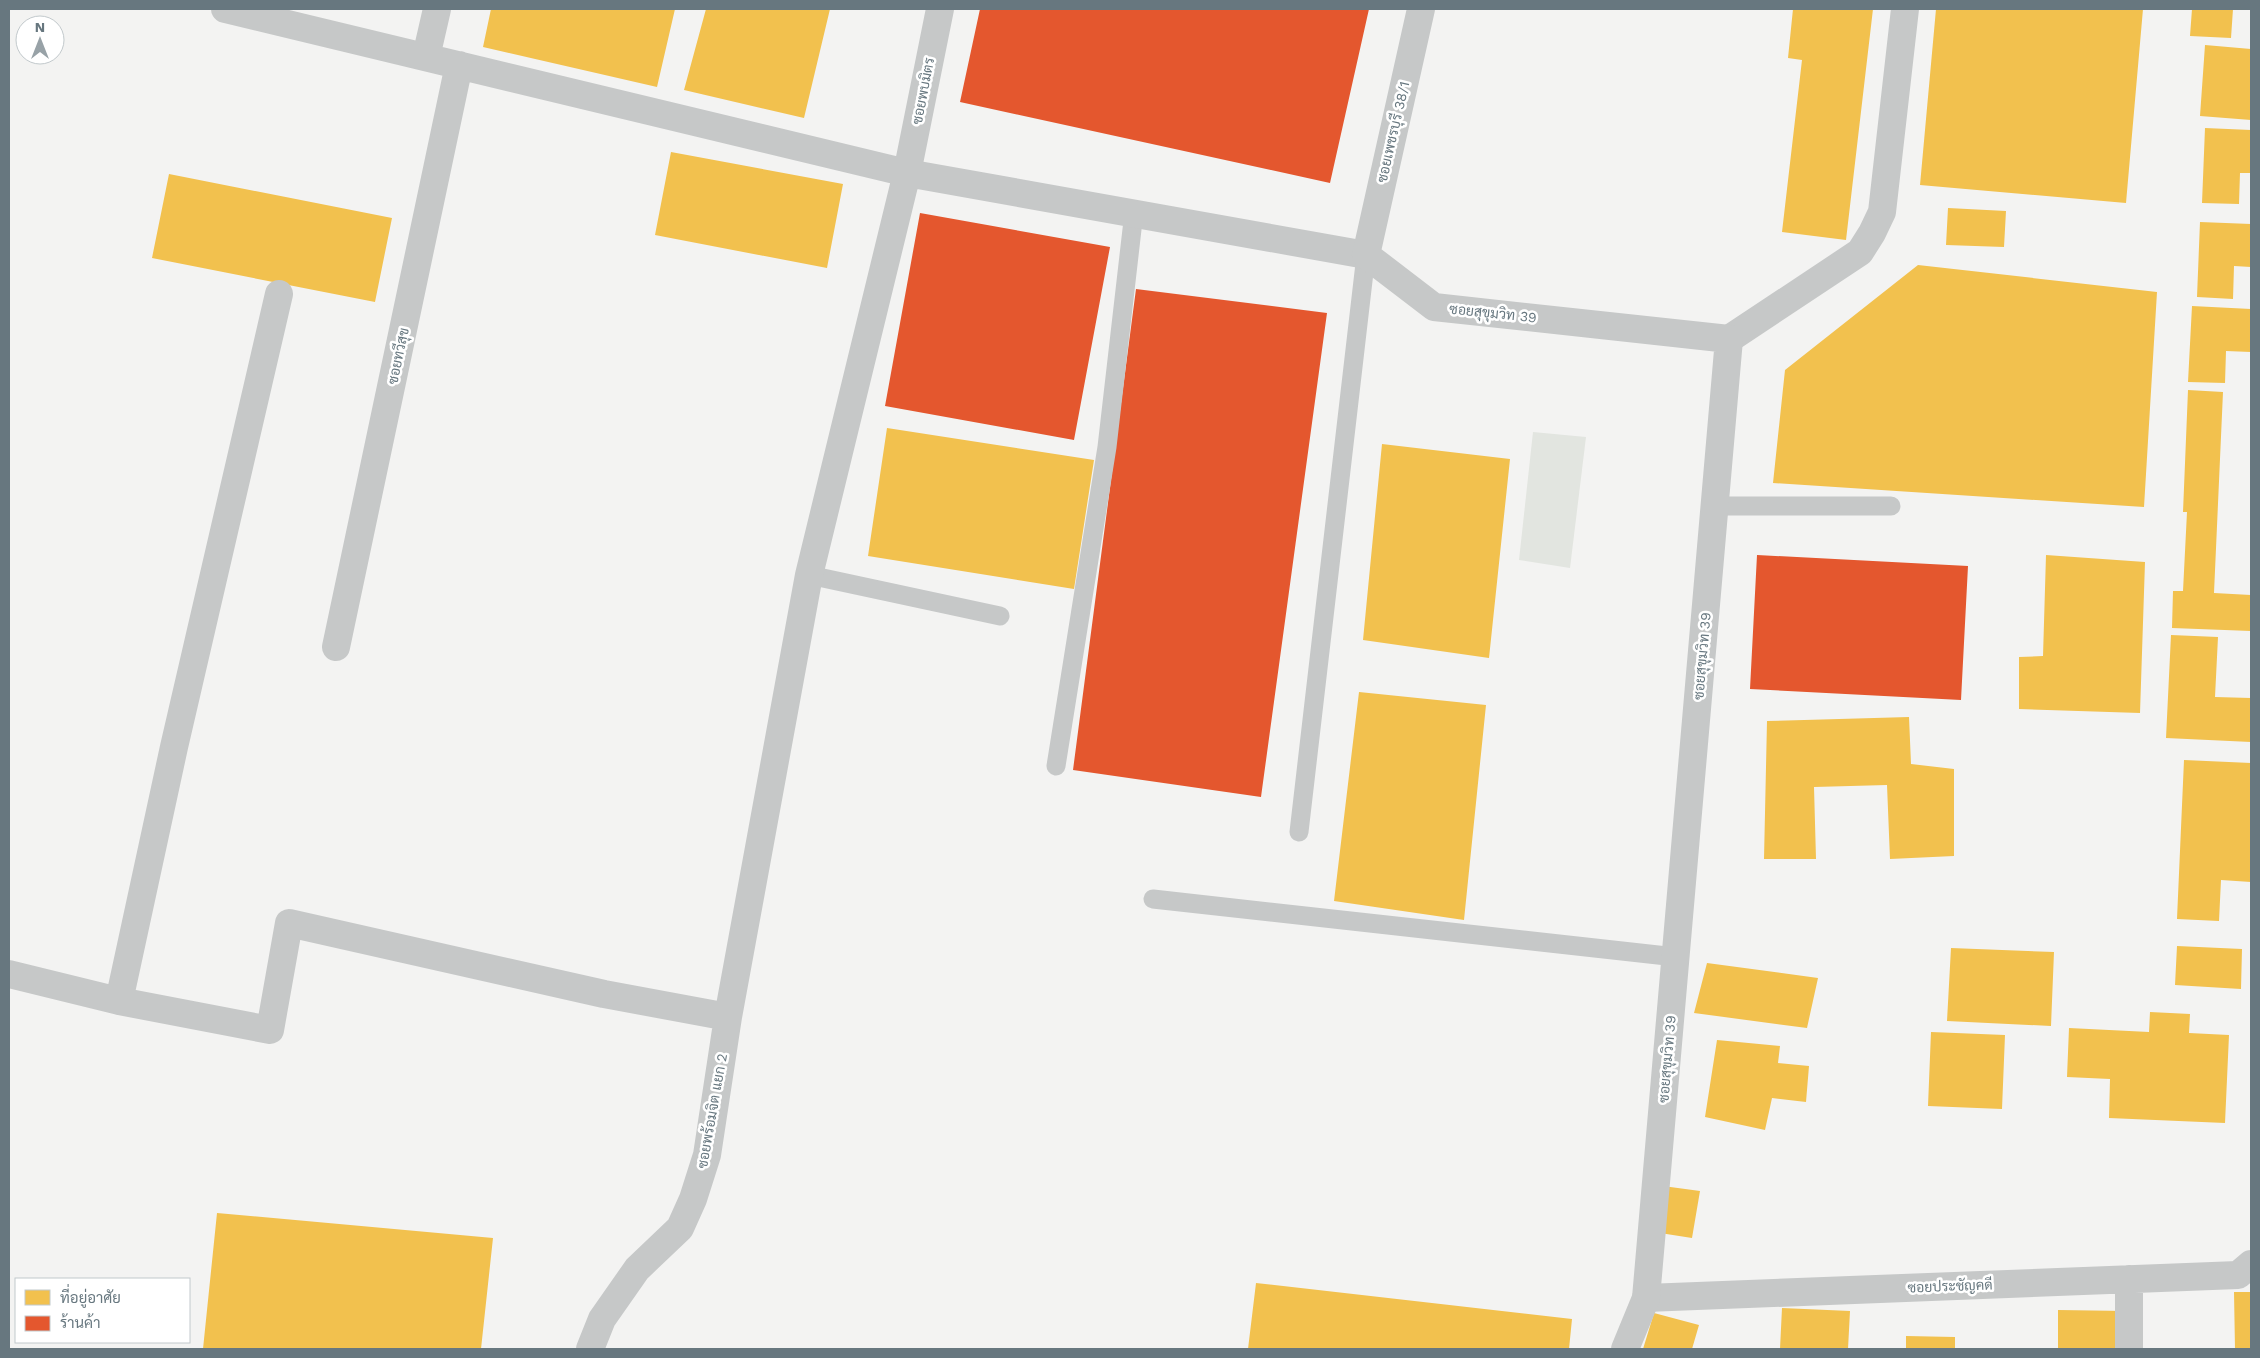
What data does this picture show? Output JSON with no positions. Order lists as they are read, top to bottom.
{
  "streets": {
    "street": [
      "ซอยพบมิตร",
      "ซอยเพชรบุรี 38/1",
      "ซอยสุขุมวิท 39",
      "ซอยทวีสุข",
      "ซอยพร้อมจิต แยก 2",
      "ซอยประชัญคดี"
    ]
  },
  "crossings": [
    ["ซอยพบมิตร", "ซอยพร้อมจิต แยก 2"],
    ["ซอยเพชรบุรี 38/1", "ซอยสุขุมวิท 39"],
    ["ซอยสุขุมวิท 39", "ซอยประชัญคดี"]
  ],
  "legend": ["ที่อยู่อาศัย", "ร้านค้า"],
  "north": "top"
}
